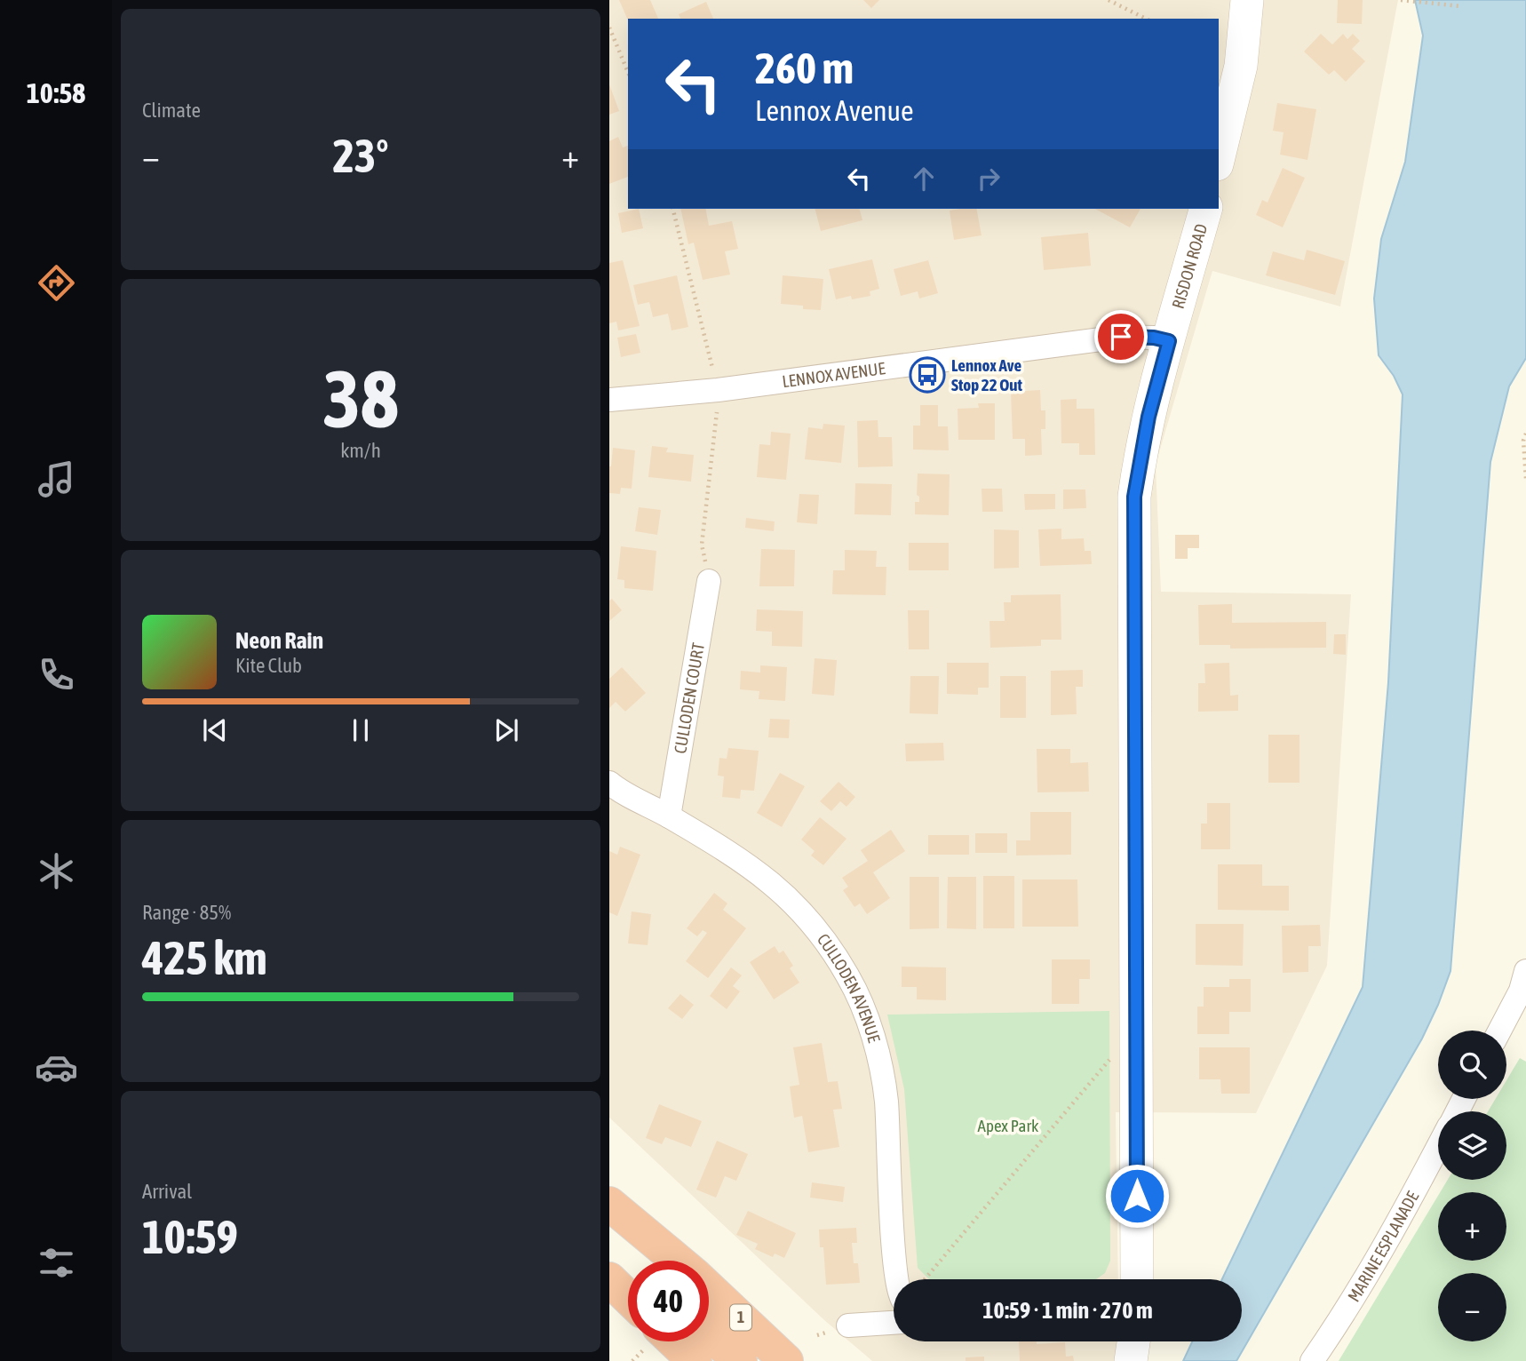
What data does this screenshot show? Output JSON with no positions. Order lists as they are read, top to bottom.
{
  "streets": {
    "highway": ["1"],
    "street": [
      "RISDON ROAD",
      "LENNOX AVENUE",
      "CULLODEN COURT",
      "CULLODEN AVENUE",
      "MARINE ESPLANADE"
    ]
  },
  "crossings": [
    ["RISDON ROAD", "LENNOX AVENUE"],
    ["CULLODEN COURT", "CULLODEN AVENUE"]
  ],
  "parks": ["Apex Park"],
  "places": {
    "bus stop": ["Lennox Ave Stop 22 Out"]
  },
  "page": {
    "tabs": "10:58",
    "tile": [
      "Climate",
      ["38", "km/h"],
      ["Range · 85%", "425 km"],
      ["Arrival", "10:59"]
    ],
    "turn": ["260 m", "Lennox Avenue"],
    "heat": ["−", "23°", "+"],
    "song": ["Neon Rain", "Kite Club"],
    "map_buttons": ["+", "−"],
    "limit": "40",
    "trip": "10:59 · 1 min · 270 m"
  }
}
